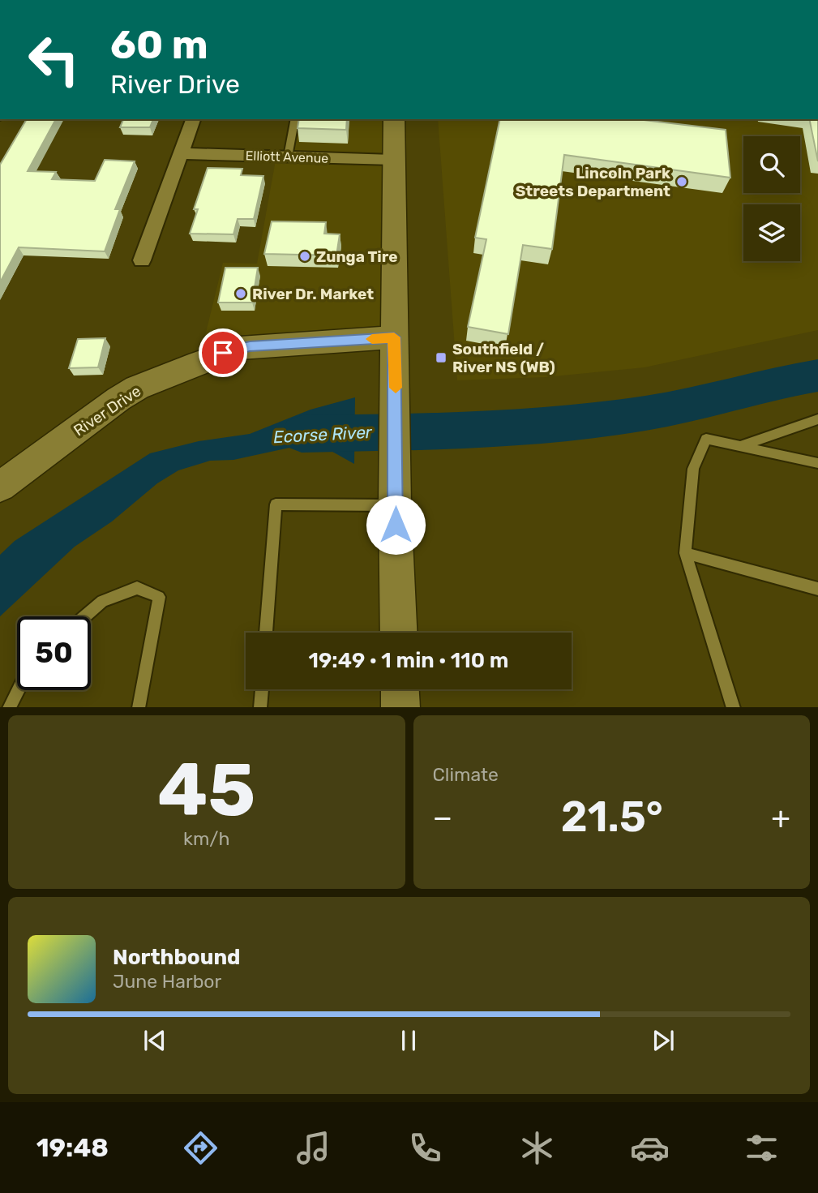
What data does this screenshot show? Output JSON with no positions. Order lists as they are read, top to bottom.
{
  "streets": {
    "main road": ["River Drive"],
    "street": ["Elliott Avenue"]
  },
  "water": ["Ecorse River"],
  "places": {
    "other": ["Lincoln Park Streets Department", "Zunga Tire", "River Dr. Market"],
    "transit": ["Southfield / River NS (WB)"]
  },
  "page": {
    "turn": ["60 m", "River Drive"],
    "limit": "50",
    "trip": "19:49 · 1 min · 110 m",
    "tile": [
      ["45", "km/h"],
      "Climate"
    ],
    "heat": ["−", "21.5°", "+"],
    "song": ["Northbound", "June Harbor"],
    "tabs": "19:48"
  }
}
